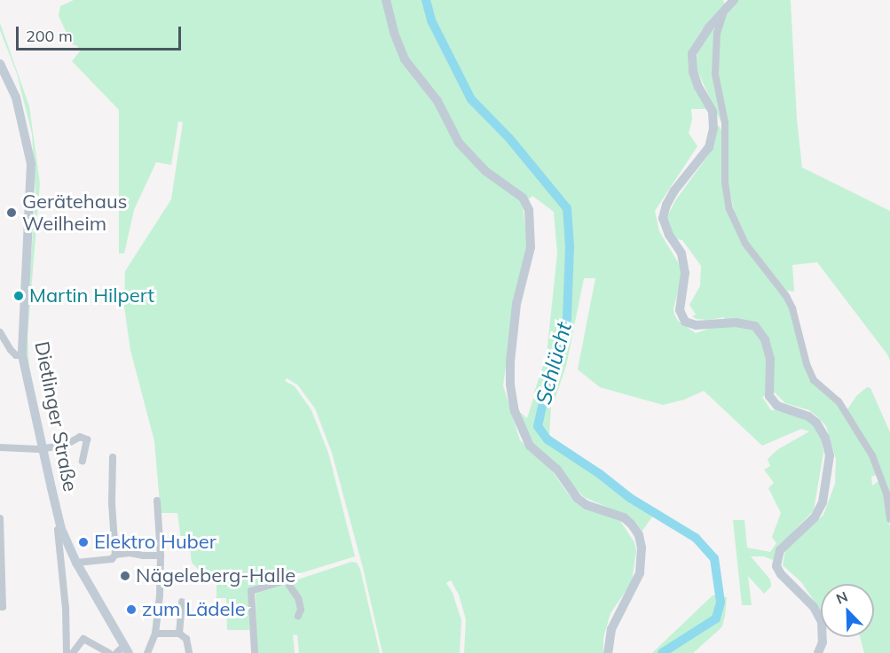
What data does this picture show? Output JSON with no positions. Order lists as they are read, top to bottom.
{
  "streets": {
    "street": ["Dietlinger Straße"]
  },
  "water": ["Schlücht"],
  "places": [
    "Gerätehaus Weilheim",
    "Martin Hilpert",
    "Elektro Huber",
    "Nägeleberg-Halle",
    "zum Lädele"
  ],
  "scale_bar": "200 m",
  "north": "top left"
}
